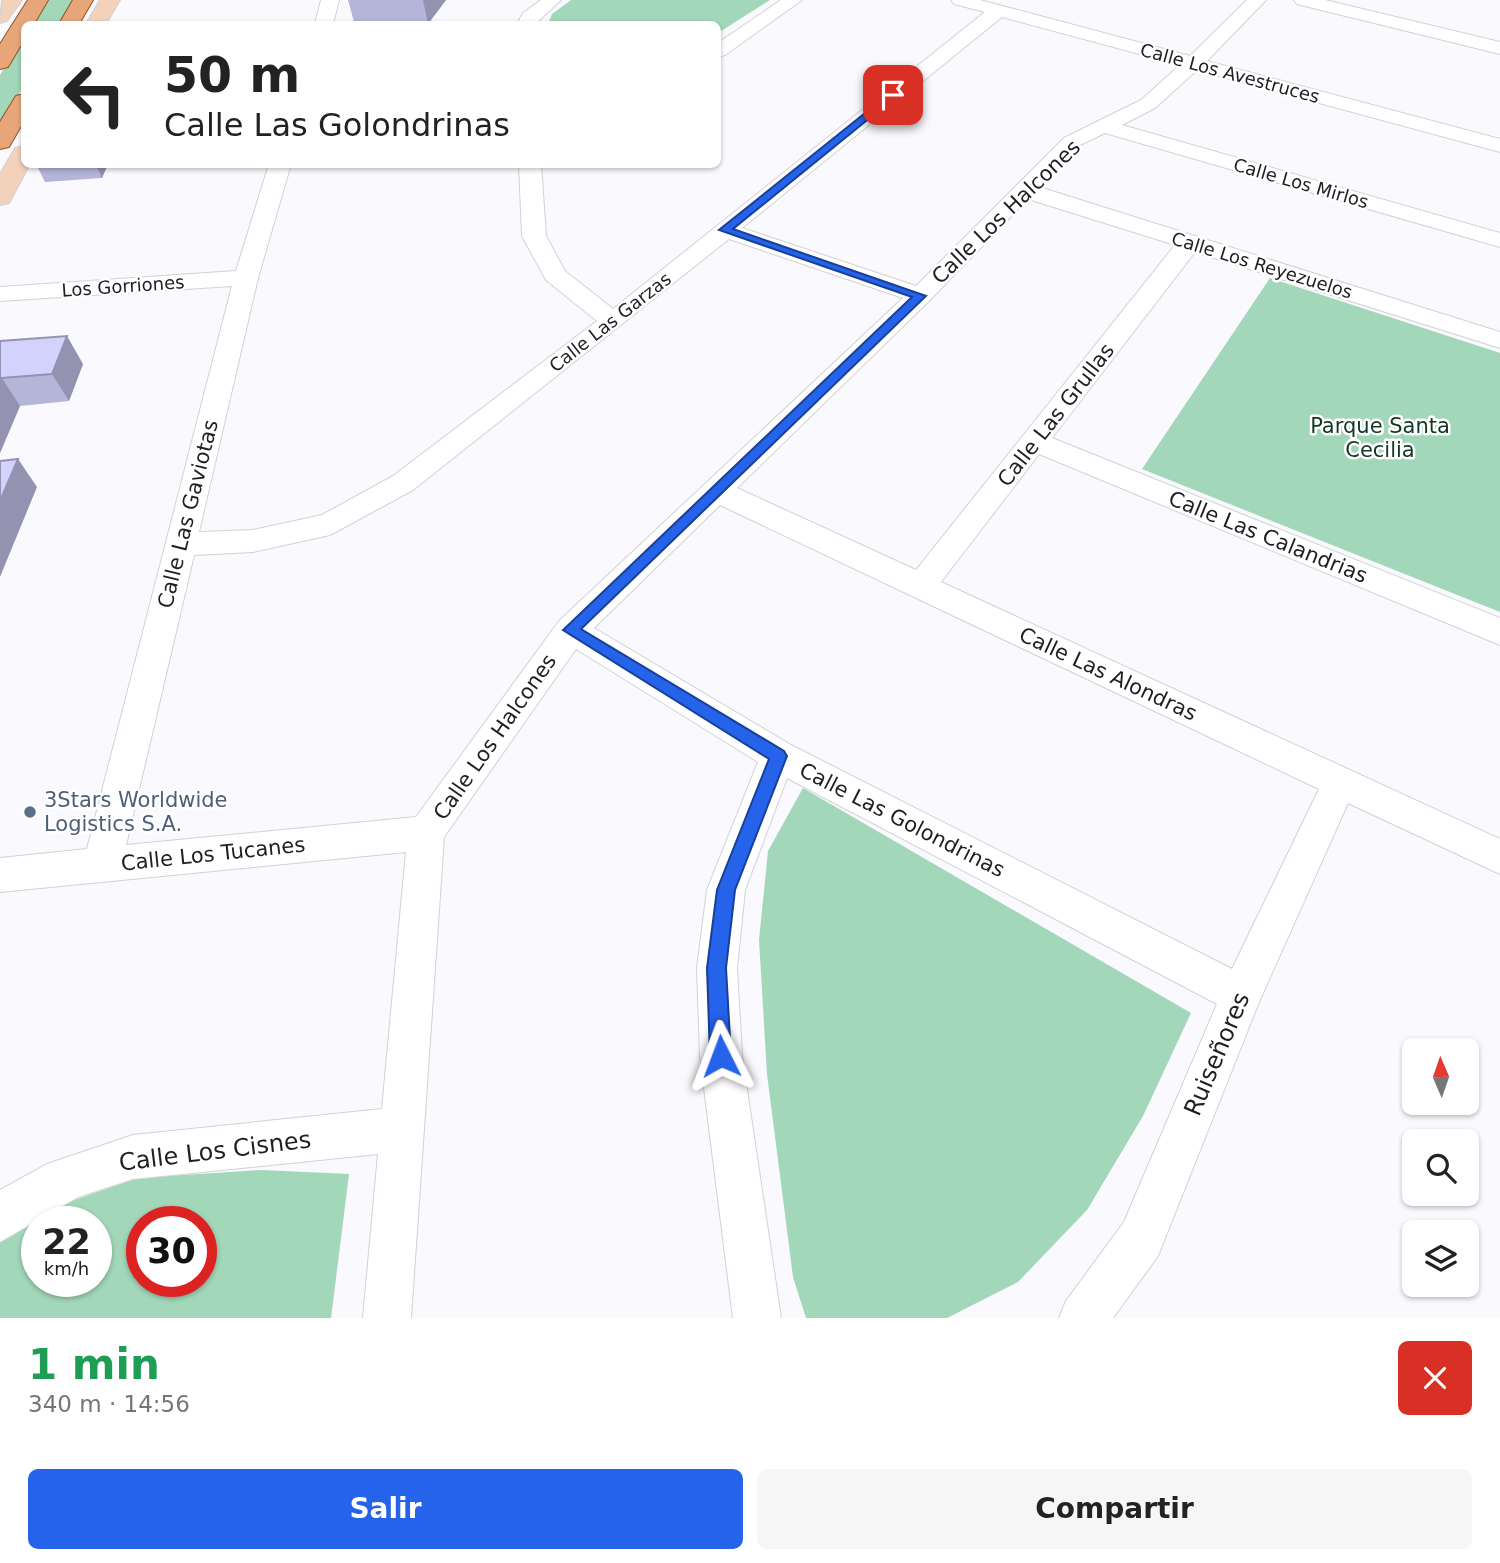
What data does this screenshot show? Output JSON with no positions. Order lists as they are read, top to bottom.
{
  "streets": {
    "street": [
      "Calle Los Avestruces",
      "Calle Los Mirlos",
      "Calle Los Halcones",
      "Calle Los Reyezuelos",
      "Los Gorriones",
      "Calle Las Garzas",
      "Calle Las Grullas",
      "Calle Las Gaviotas",
      "Calle Las Calandrias",
      "Calle Las Alondras",
      "Calle Las Golondrinas",
      "Calle Los Tucanes",
      "Ruiseñores",
      "Calle Los Cisnes"
    ]
  },
  "crossings": [
    ["Calle Los Avestruces", "Calle Los Halcones"],
    ["Calle Los Avestruces", "Calle Las Garzas"],
    ["Calle Los Mirlos", "Calle Los Halcones"],
    ["Calle Los Halcones", "Calle Los Reyezuelos"],
    ["Calle Los Halcones", "Calle Las Alondras"],
    ["Calle Los Halcones", "Calle Las Golondrinas"],
    ["Calle Los Halcones", "Calle Los Tucanes"],
    ["Calle Los Halcones", "Calle Los Cisnes"],
    ["Calle Los Reyezuelos", "Calle Las Grullas"],
    ["Los Gorriones", "Calle Las Gaviotas"],
    ["Calle Las Garzas", "Calle Las Gaviotas"],
    ["Calle Las Grullas", "Calle Las Calandrias"],
    ["Calle Las Grullas", "Calle Las Alondras"],
    ["Calle Las Gaviotas", "Calle Los Tucanes"],
    ["Calle Las Alondras", "Ruiseñores"],
    ["Calle Las Golondrinas", "Ruiseñores"]
  ],
  "parks": ["Parque Santa Cecilia"],
  "places": ["3Stars Worldwide Logistics S.A."],
  "north": "top",
  "page": {
    "turn": ["50 m", "Calle Las Golondrinas"],
    "speed": "22 km/h",
    "limit": "30",
    "heading": ["1 min", "340 m · 14:56"],
    "buttons": ["Salir", "Compartir"]
  }
}
